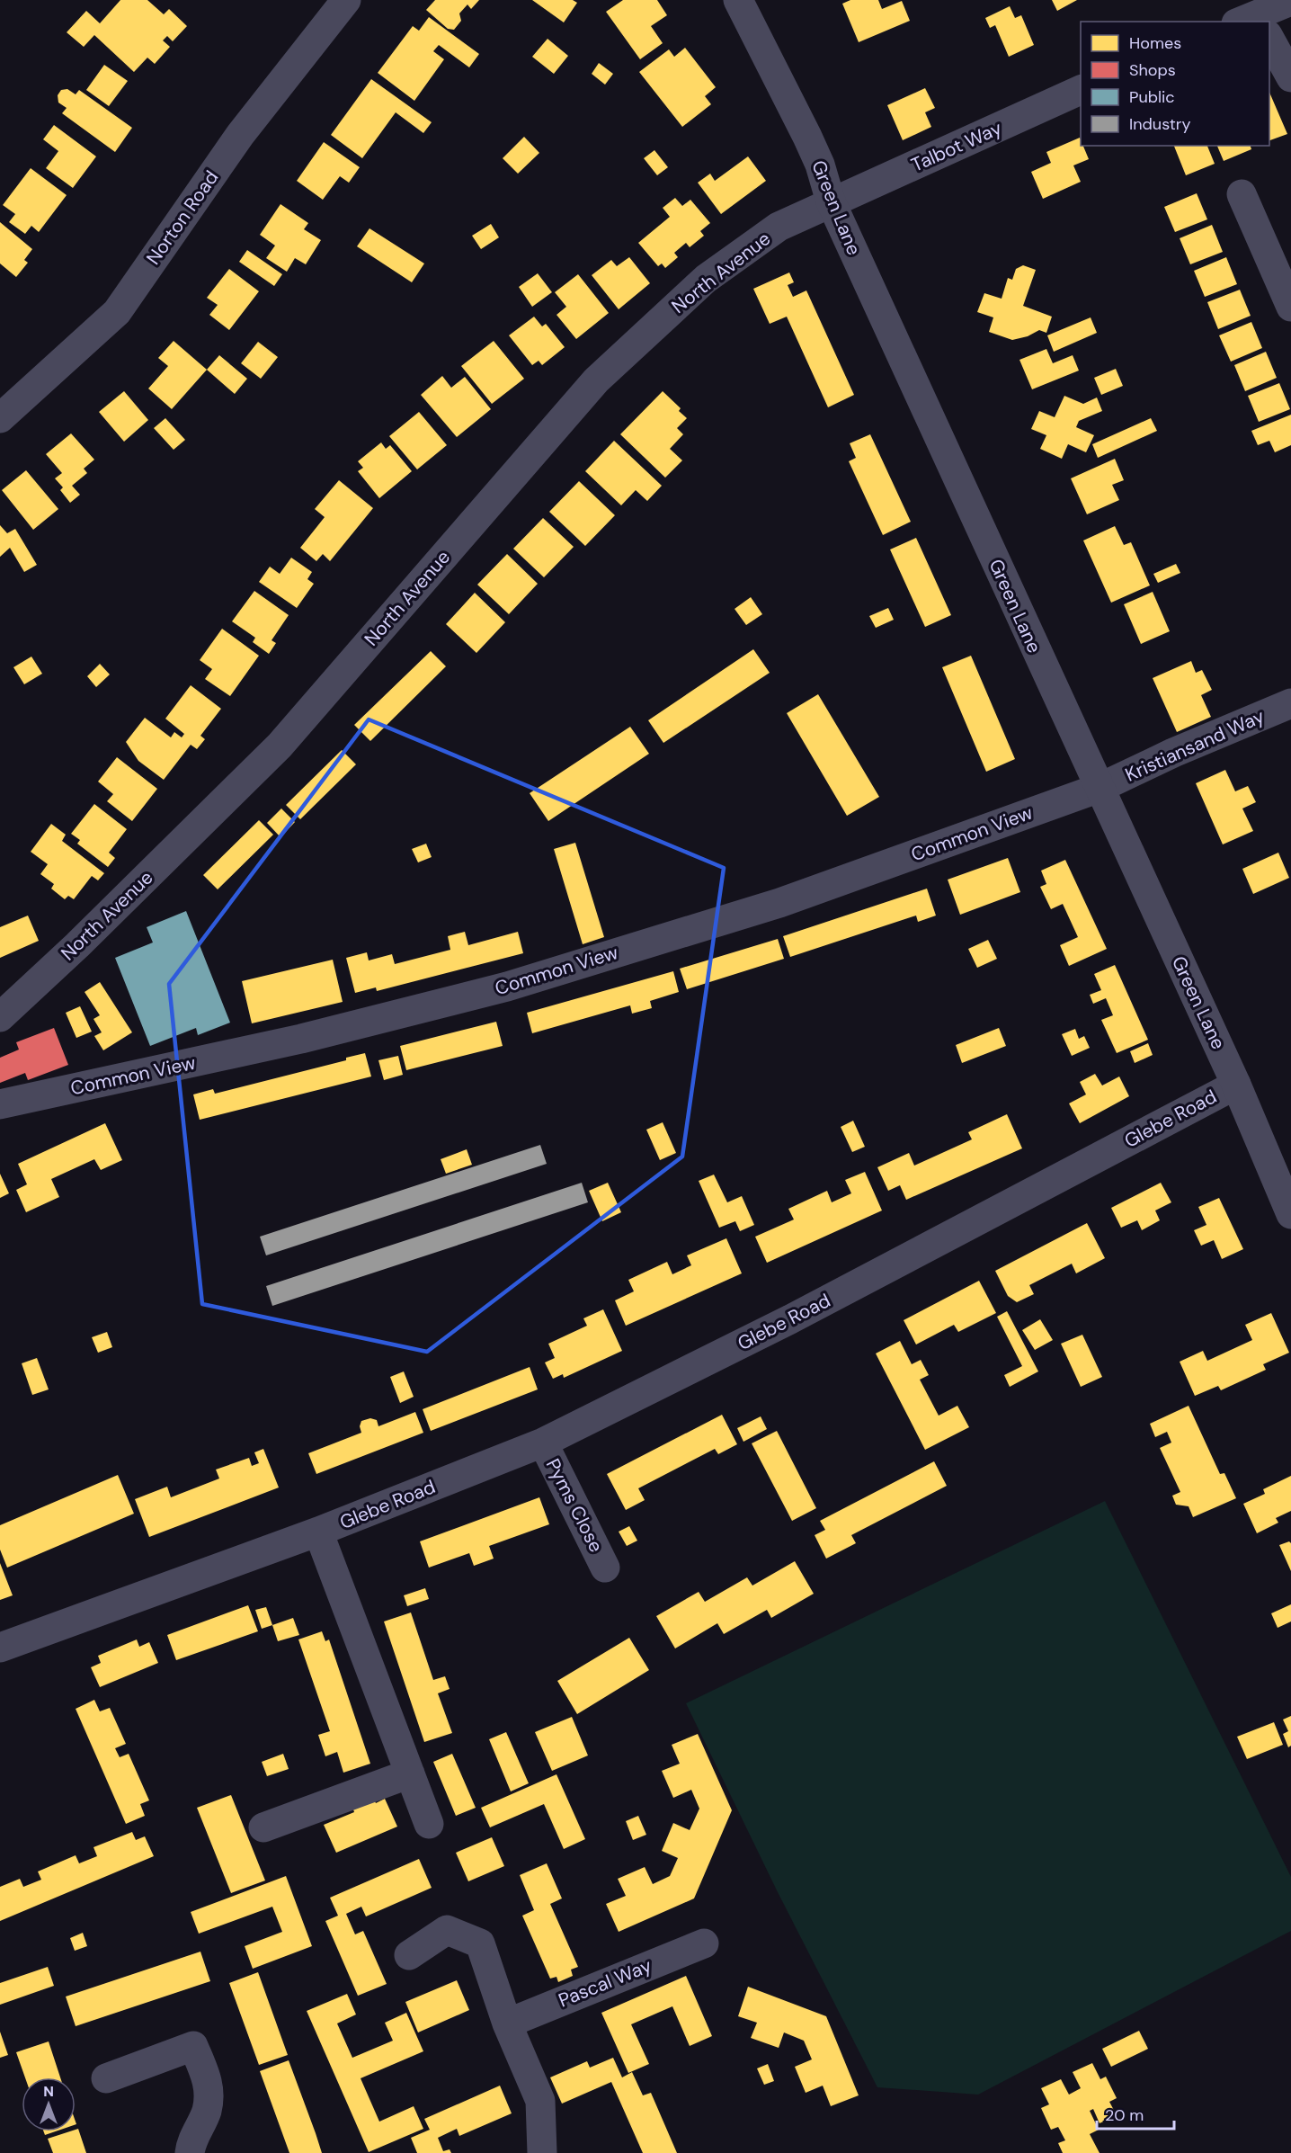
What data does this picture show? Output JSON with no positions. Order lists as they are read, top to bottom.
{
  "streets": {
    "street": [
      "Talbot Way",
      "Green Lane",
      "Norton Road",
      "North Avenue",
      "Kristiansand Way",
      "Common View",
      "Glebe Road",
      "Pyms Close",
      "Pascal Way"
    ]
  },
  "crossings": [
    ["Talbot Way", "Green Lane"],
    ["Talbot Way", "North Avenue"],
    ["Green Lane", "North Avenue"],
    ["Green Lane", "Kristiansand Way"],
    ["Green Lane", "Common View"],
    ["Green Lane", "Glebe Road"],
    ["Kristiansand Way", "Common View"],
    ["Glebe Road", "Pyms Close"]
  ],
  "legend": [
    "Homes",
    "Shops",
    "Public",
    "Industry"
  ],
  "scale_bar": "20 m",
  "north": "top"
}
